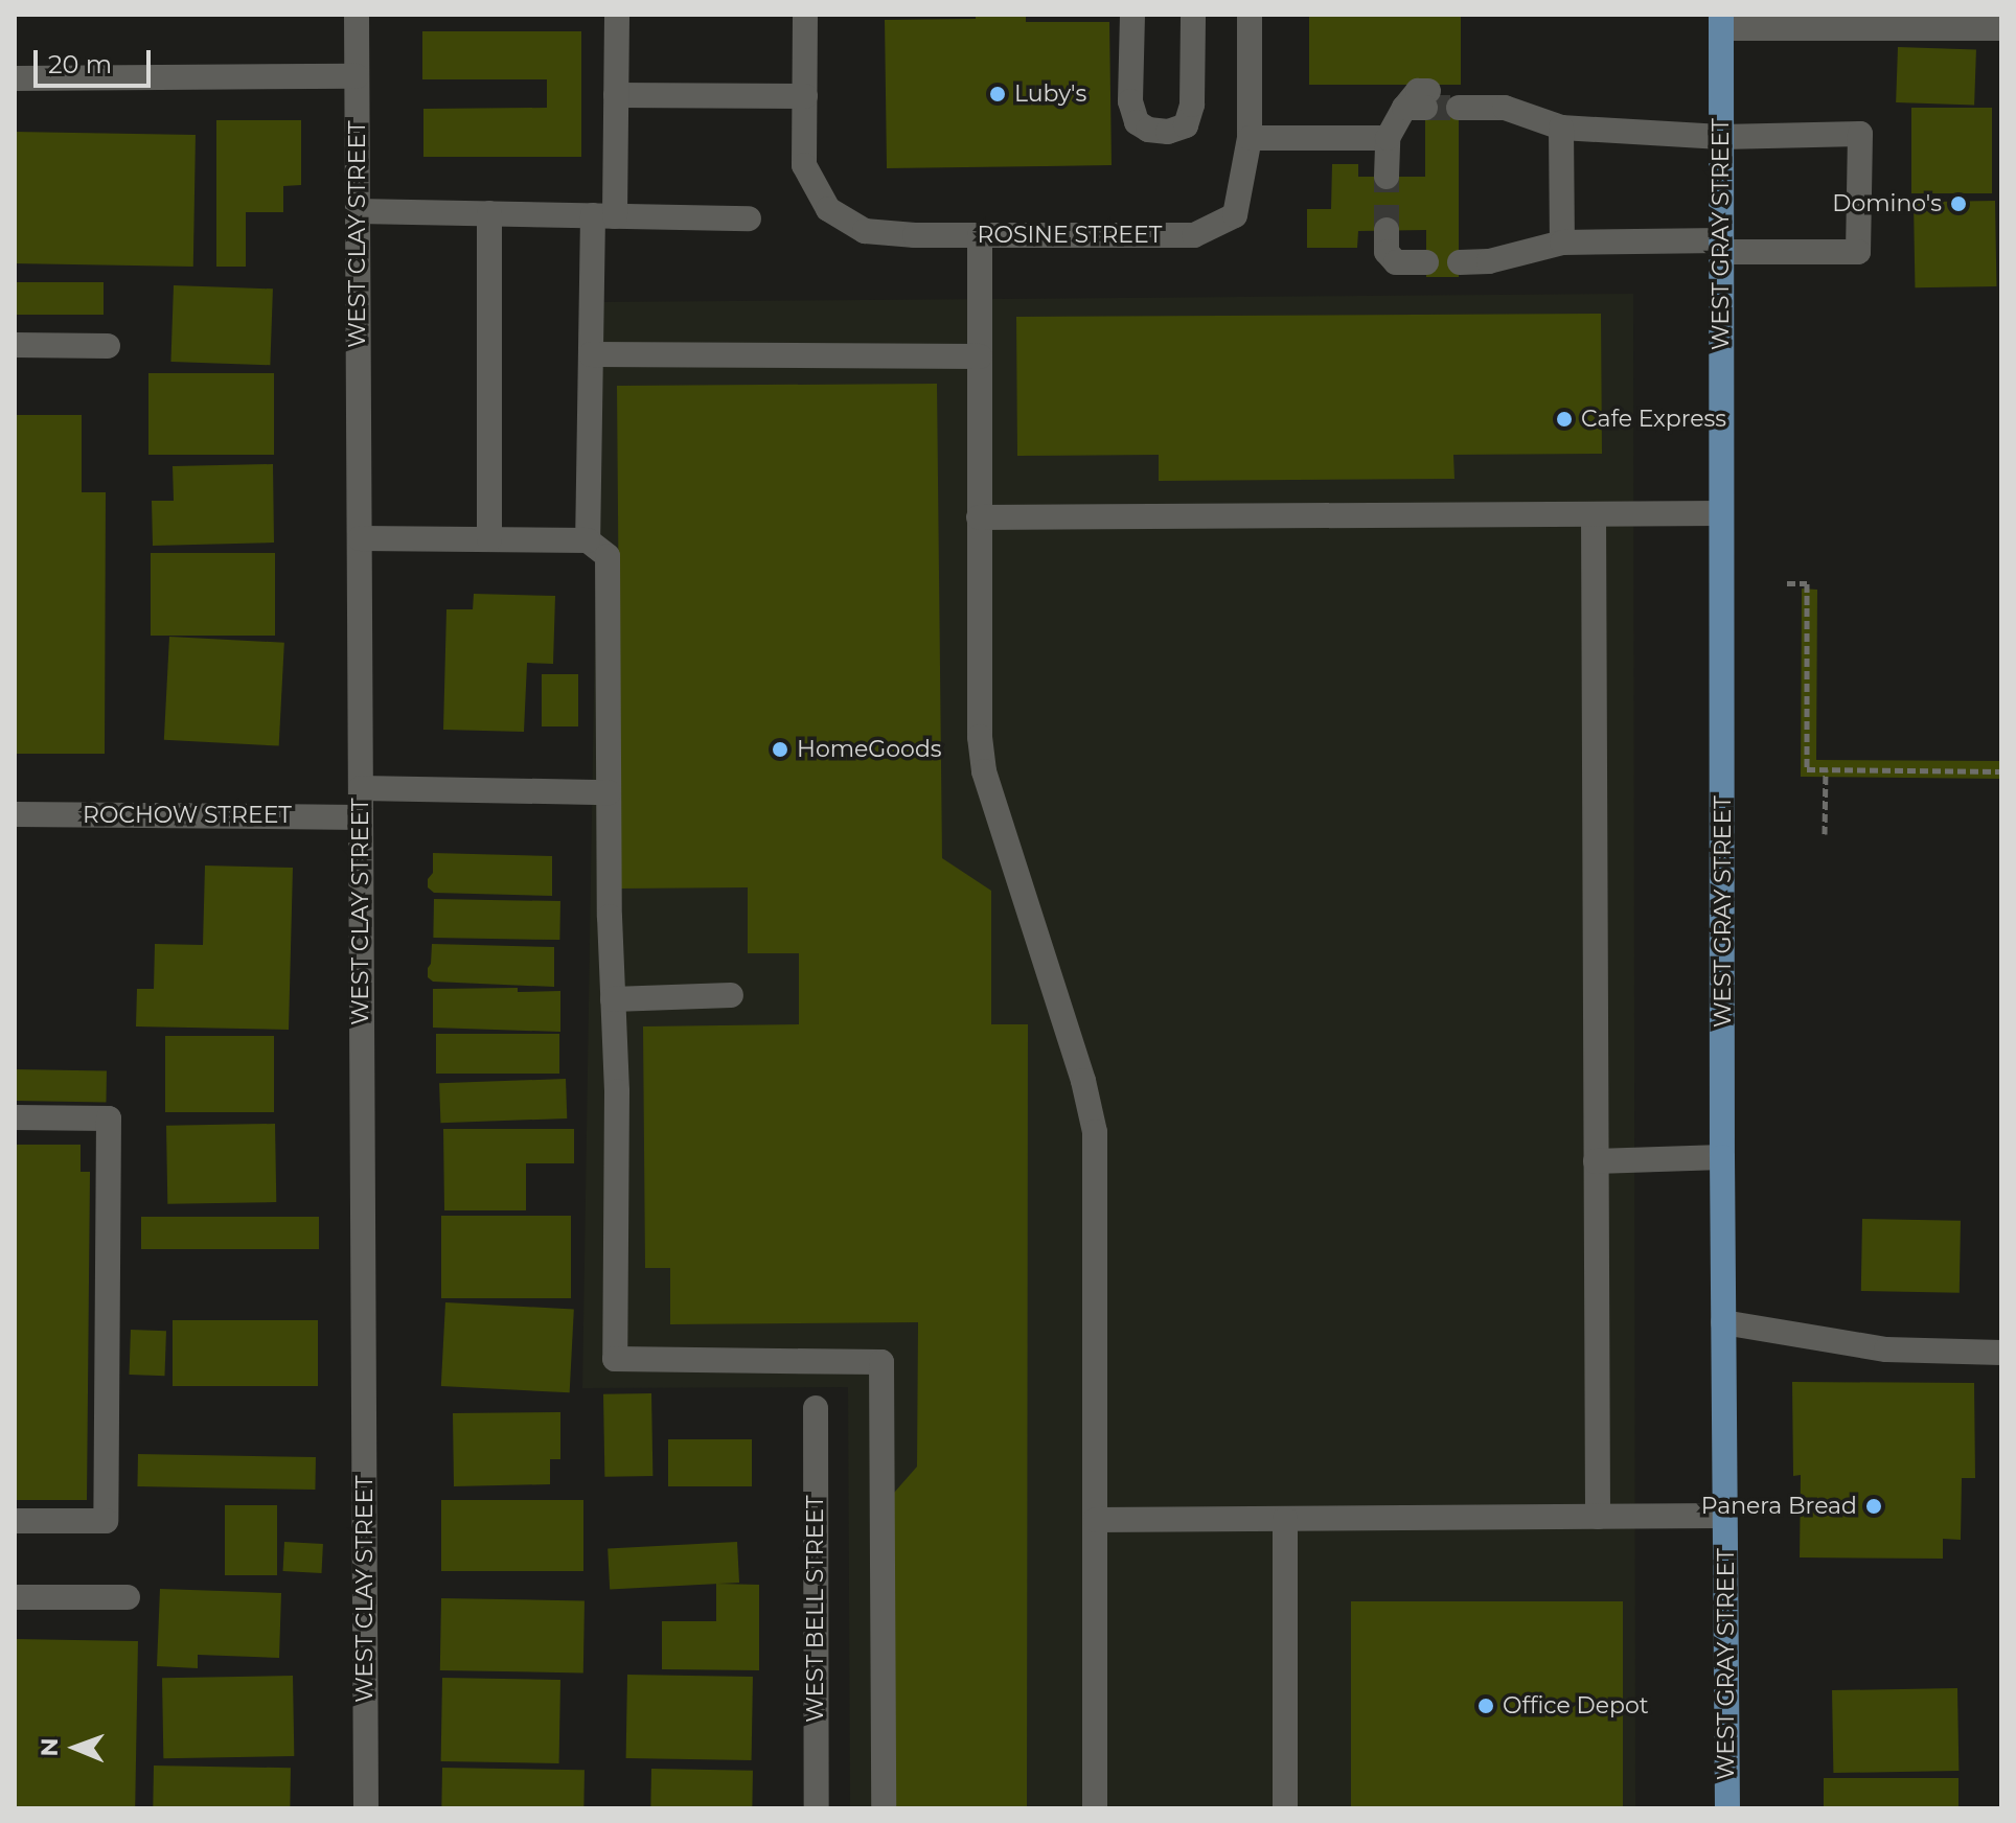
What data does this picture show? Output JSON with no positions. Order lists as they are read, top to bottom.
{
  "streets": {
    "main road": ["WEST GRAY STREET"],
    "street": [
      "WEST CLAY STREET",
      "ROSINE STREET",
      "ROCHOW STREET",
      "WEST BELL STREET"
    ]
  },
  "crossings": [
    ["WEST CLAY STREET", "ROCHOW STREET"]
  ],
  "places": [
    "Luby's",
    "Domino's",
    "Cafe Express",
    "HomeGoods",
    "Panera Bread",
    "Office Depot"
  ],
  "scale_bar": "20 m",
  "north": "left"
}
